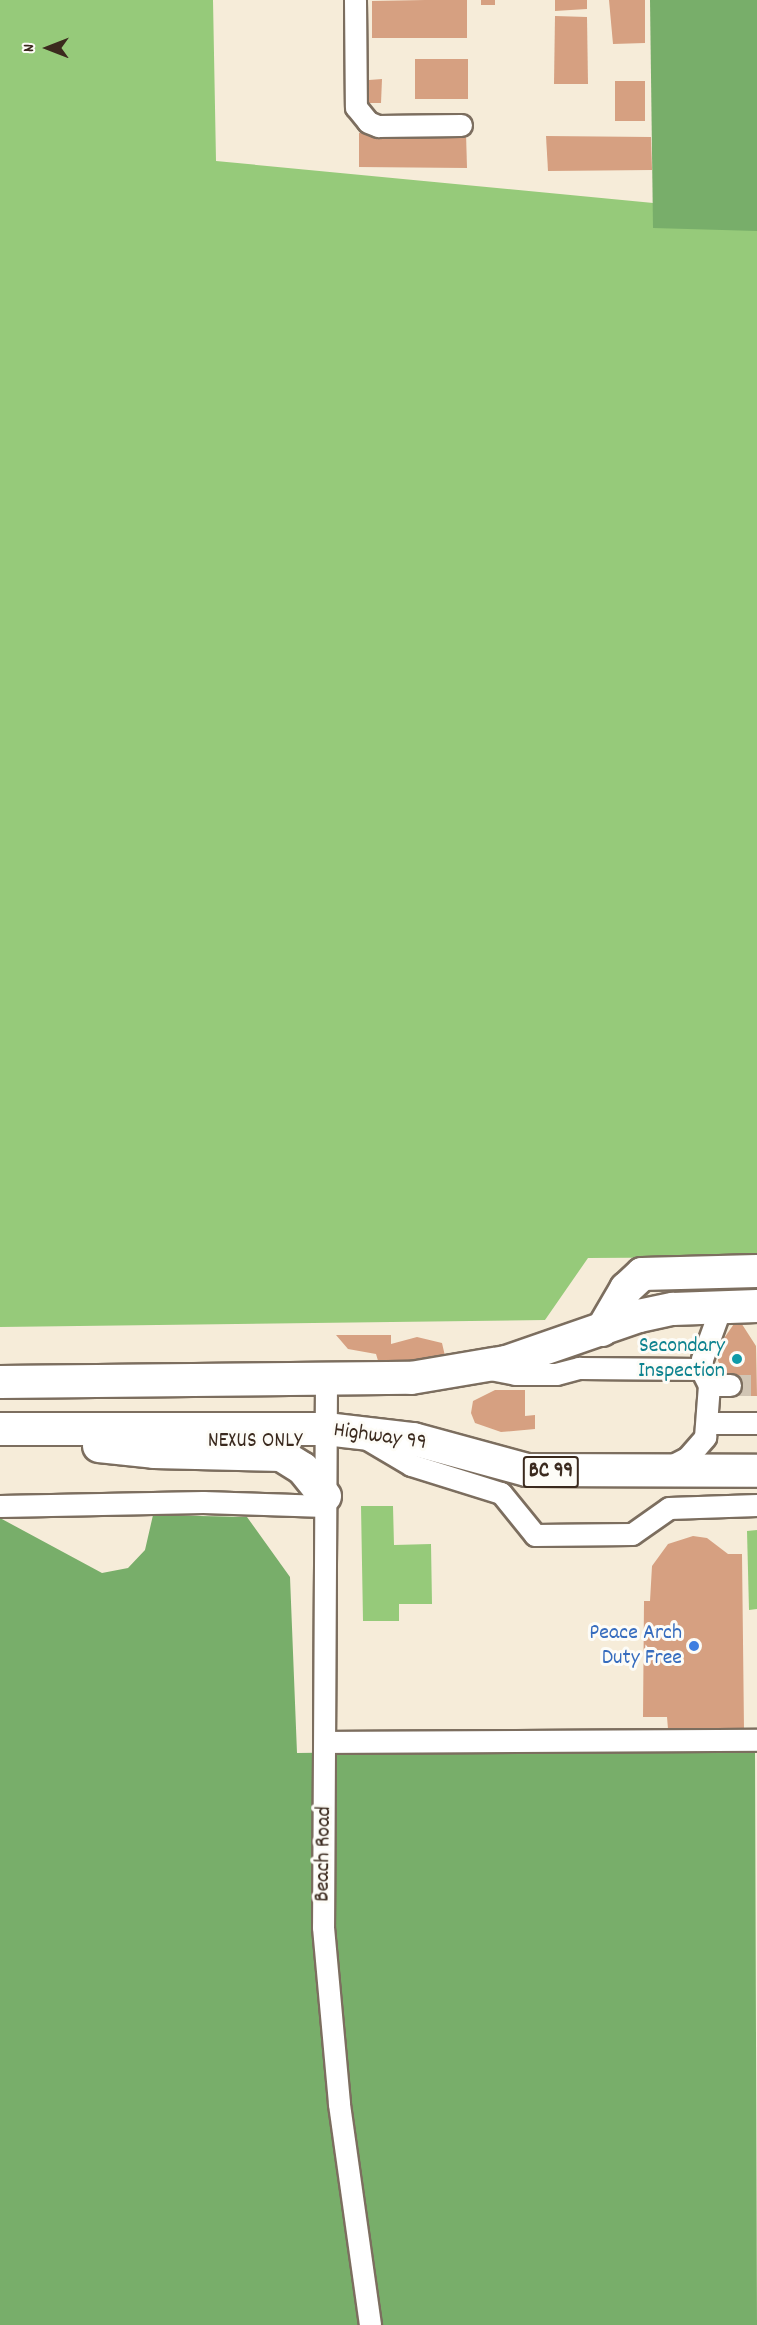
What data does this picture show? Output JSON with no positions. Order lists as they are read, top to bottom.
{
  "streets": {
    "highway": ["Highway 99", "BC 99"],
    "street": ["NEXUS ONLY", "Beach Road"]
  },
  "crossings": [
    ["Highway 99", "NEXUS ONLY"],
    ["Highway 99", "Beach Road"],
    ["NEXUS ONLY", "Beach Road"]
  ],
  "places": ["Secondary Inspection", "Peace Arch Duty Free"],
  "north": "left"
}
